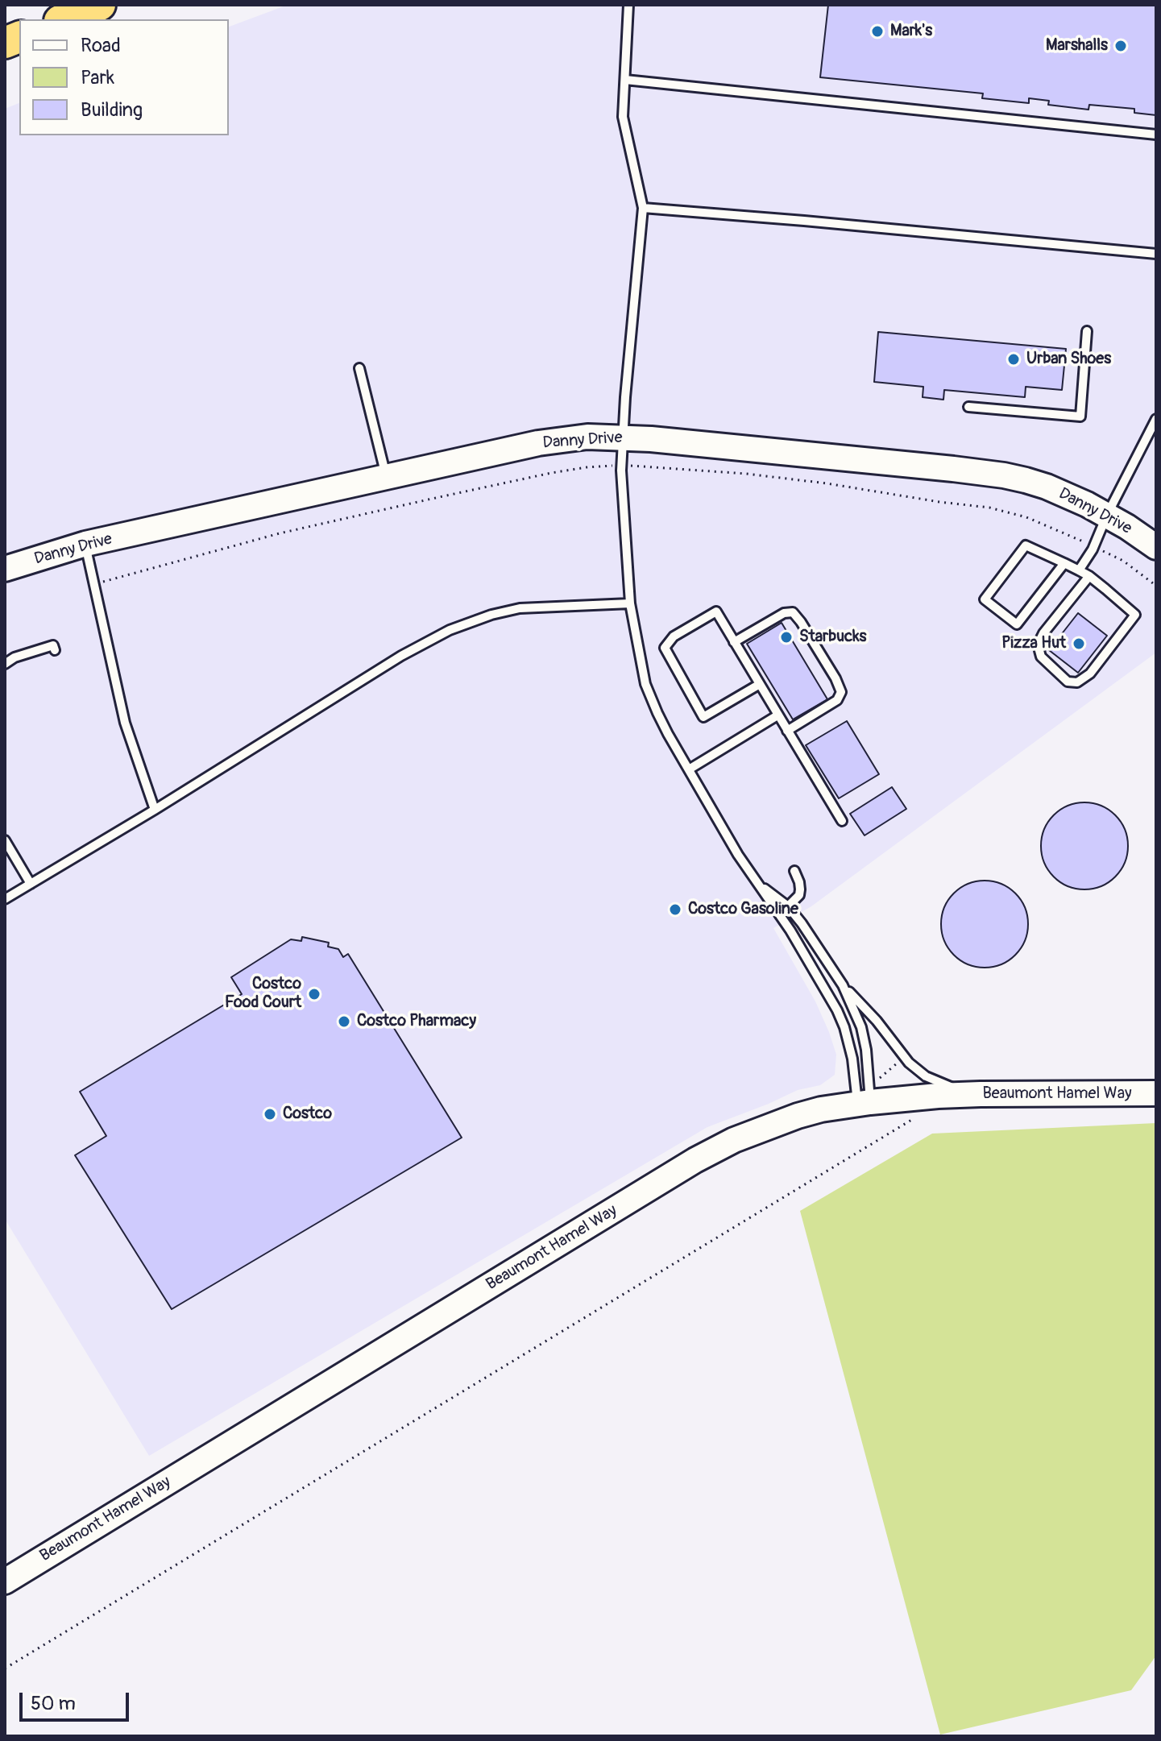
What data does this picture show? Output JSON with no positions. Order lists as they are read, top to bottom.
{
  "streets": {
    "main road": ["Danny Drive", "Beaumont Hamel Way"]
  },
  "places": [
    "Mark's",
    "Marshalls",
    "Urban Shoes",
    "Starbucks",
    "Pizza Hut",
    "Costco Gasoline",
    "Costco Food Court",
    "Costco Pharmacy",
    "Costco"
  ],
  "legend": ["Road", "Park", "Building"],
  "scale_bar": "50 m"
}
